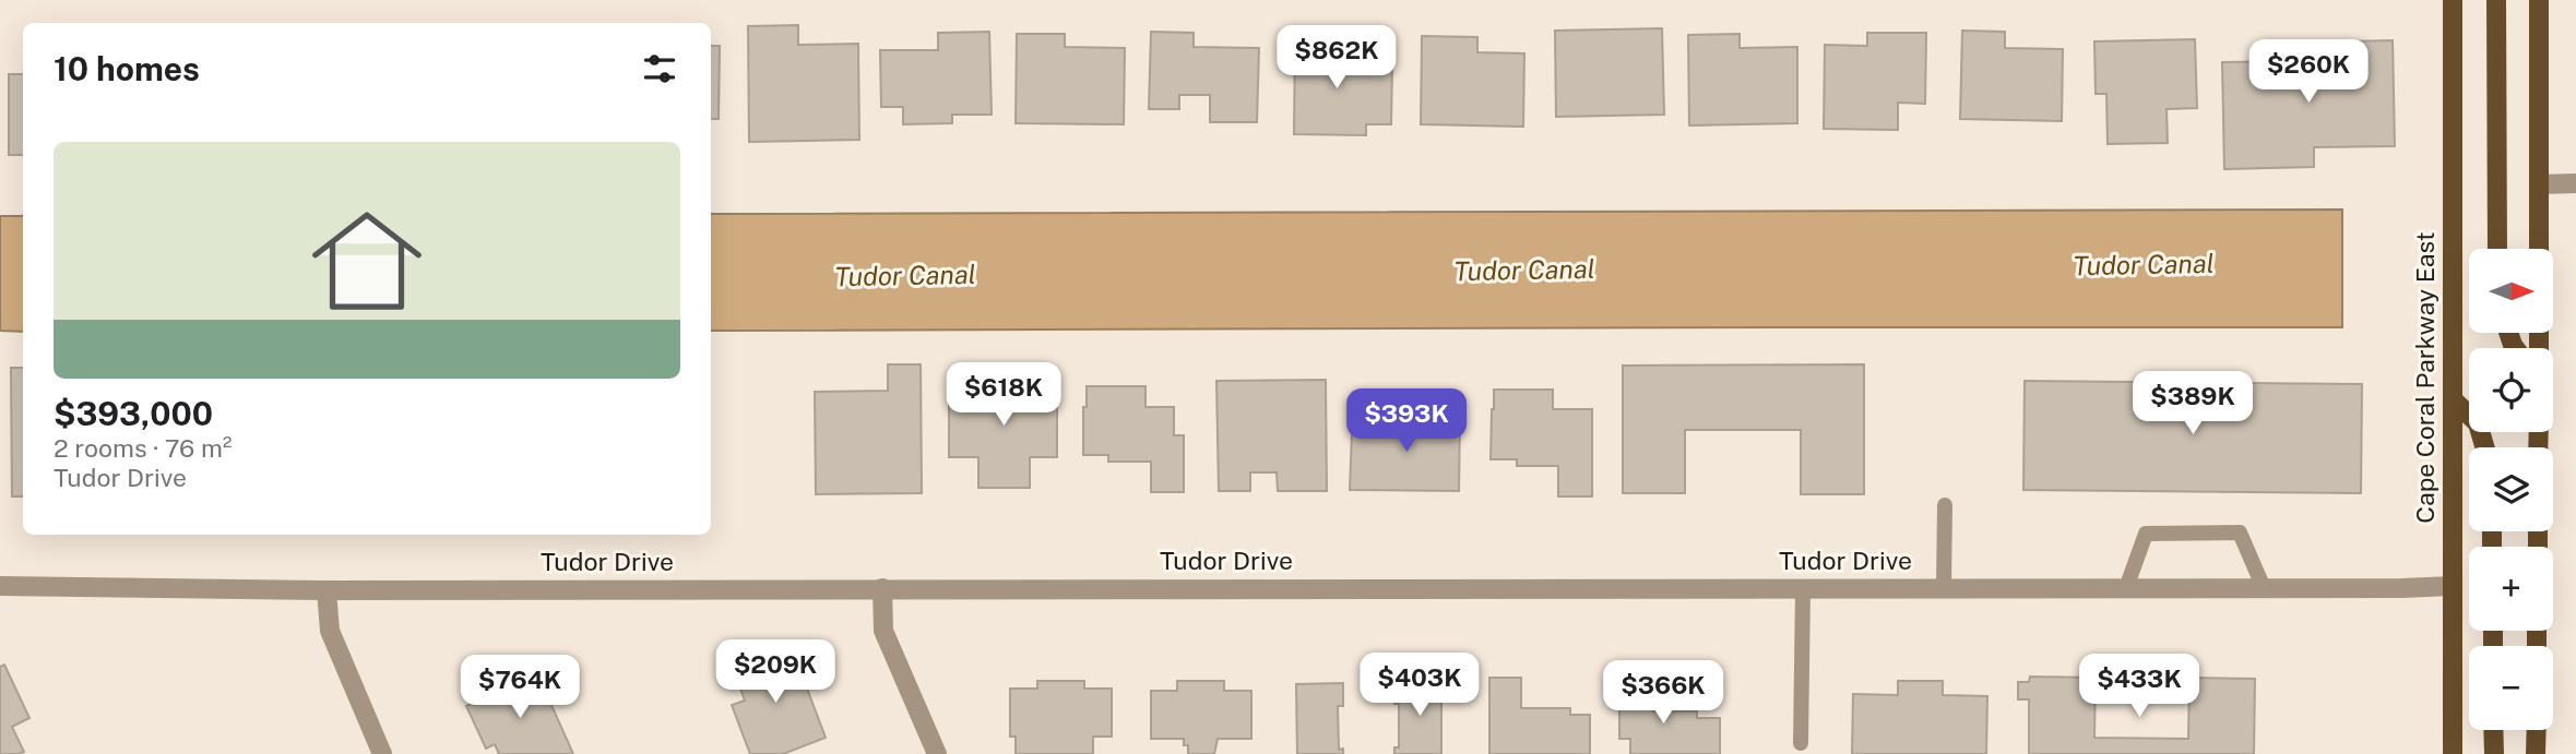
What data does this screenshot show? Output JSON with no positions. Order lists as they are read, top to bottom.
{
  "streets": {
    "main road": ["Cape Coral Parkway East"],
    "street": ["Tudor Drive"]
  },
  "crossings": [
    ["Cape Coral Parkway East", "Tudor Drive"]
  ],
  "water": ["Tudor Canal"],
  "north": "right",
  "page": {
    "heading": "10 homes",
    "price": [
      "$862K",
      "$260K",
      "$618K",
      "$389K",
      "$393K",
      "$209K",
      "$403K",
      "$433K",
      "$764K",
      "$366K"
    ],
    "list": [
      {
        "name": "$393,000",
        "note": "2 rooms · 76 m² · Tudor Drive"
      }
    ],
    "map_buttons": ["+", "−"]
  }
}
